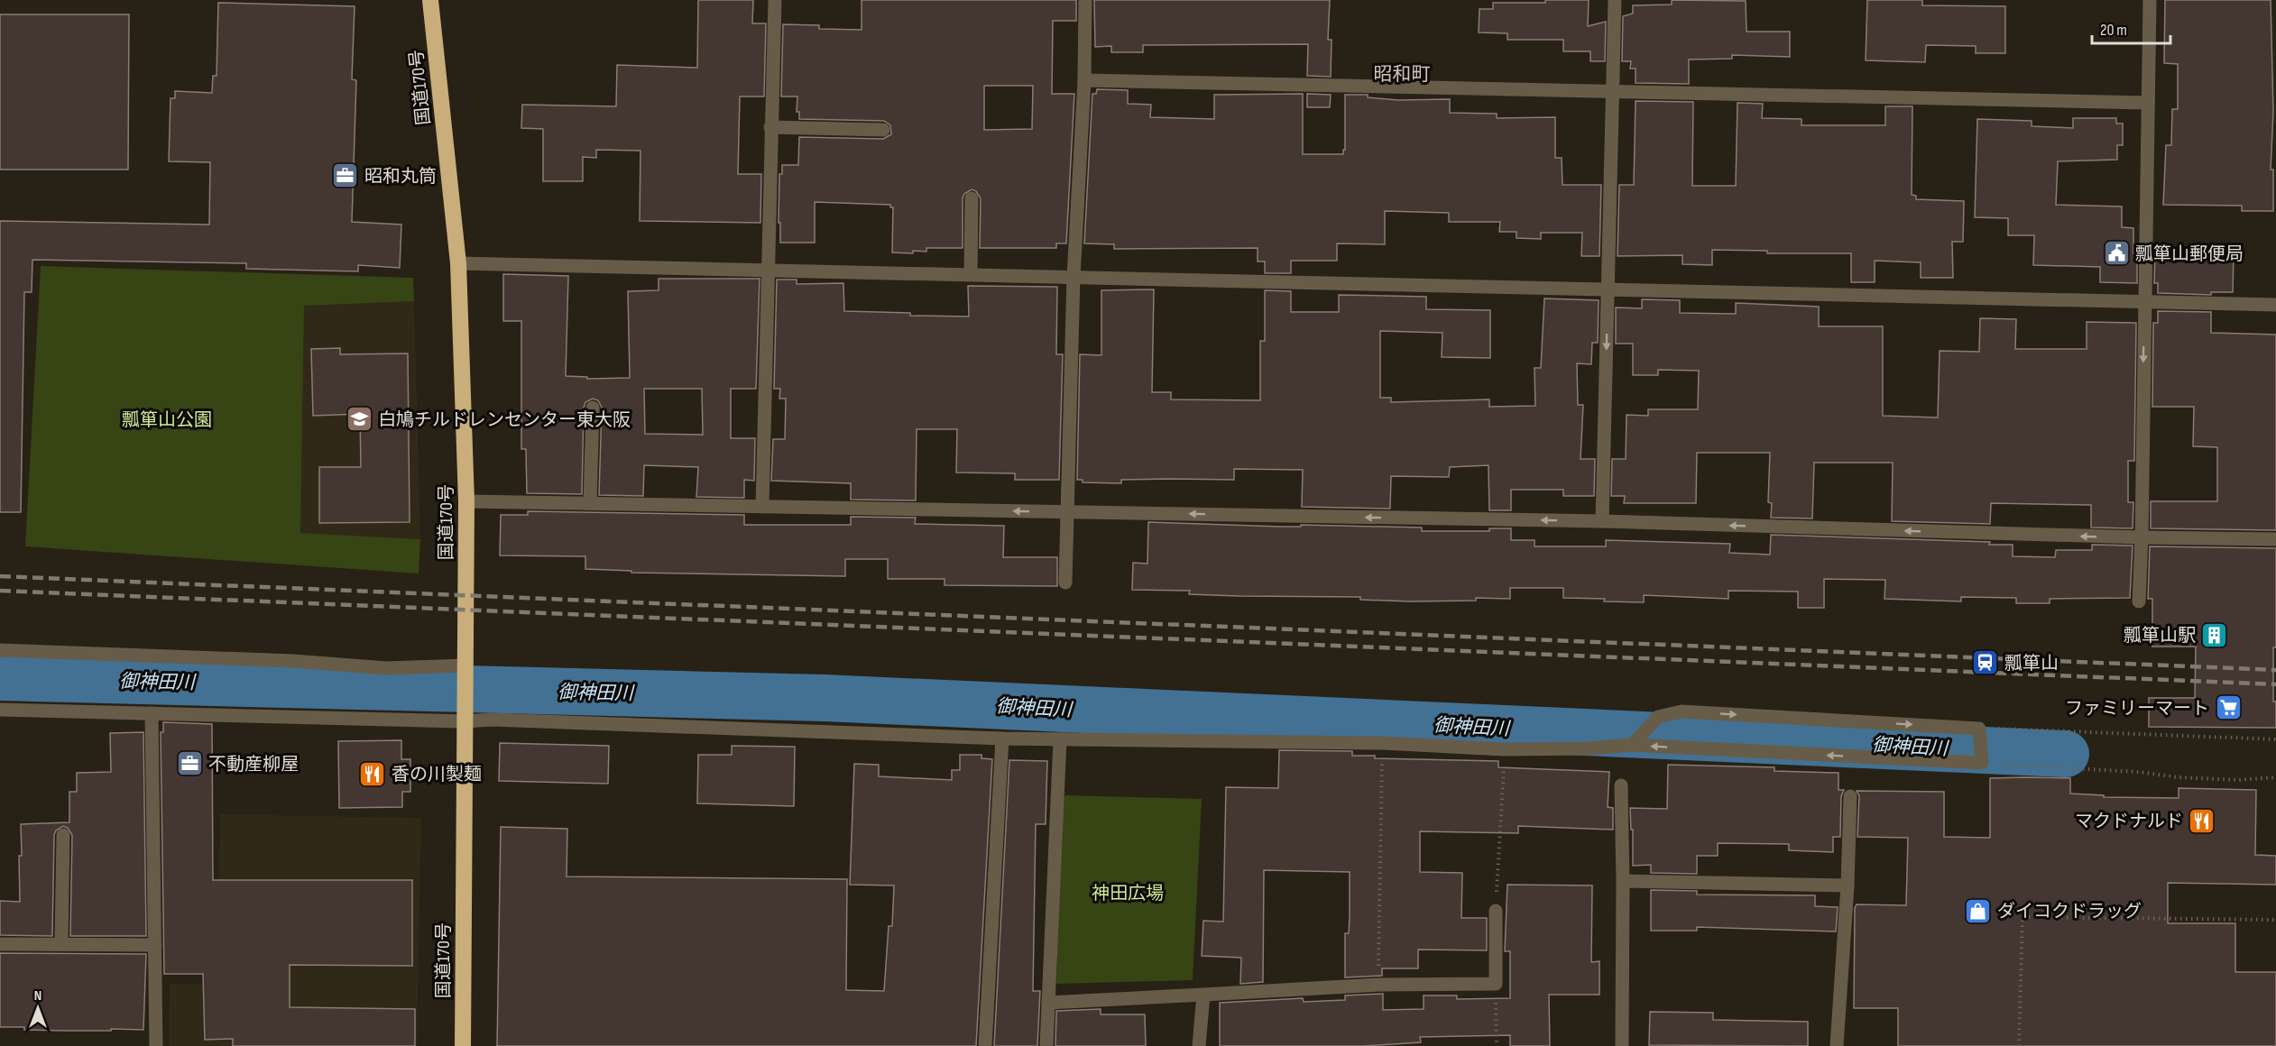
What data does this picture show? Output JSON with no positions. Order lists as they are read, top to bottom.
{
  "streets": {
    "highway": ["国道170号"]
  },
  "districts": ["昭和町"],
  "water": ["御神田川"],
  "parks": ["瓢箪山公園", "神田広場"],
  "places": {
    "office": ["昭和丸筒", "不動産柳屋"],
    "public building": ["瓢箪山郵便局"],
    "school or university": ["白鳩チルドレンセンター東大阪"],
    "building": ["瓢箪山駅"],
    "station": ["瓢箪山"],
    "supermarket": ["ファミリーマート"],
    "restaurant": ["香の川製麺", "マクドナルド"],
    "shop": ["ダイコクドラッグ"]
  },
  "scale_bar": "20 m",
  "north": "top"
}
